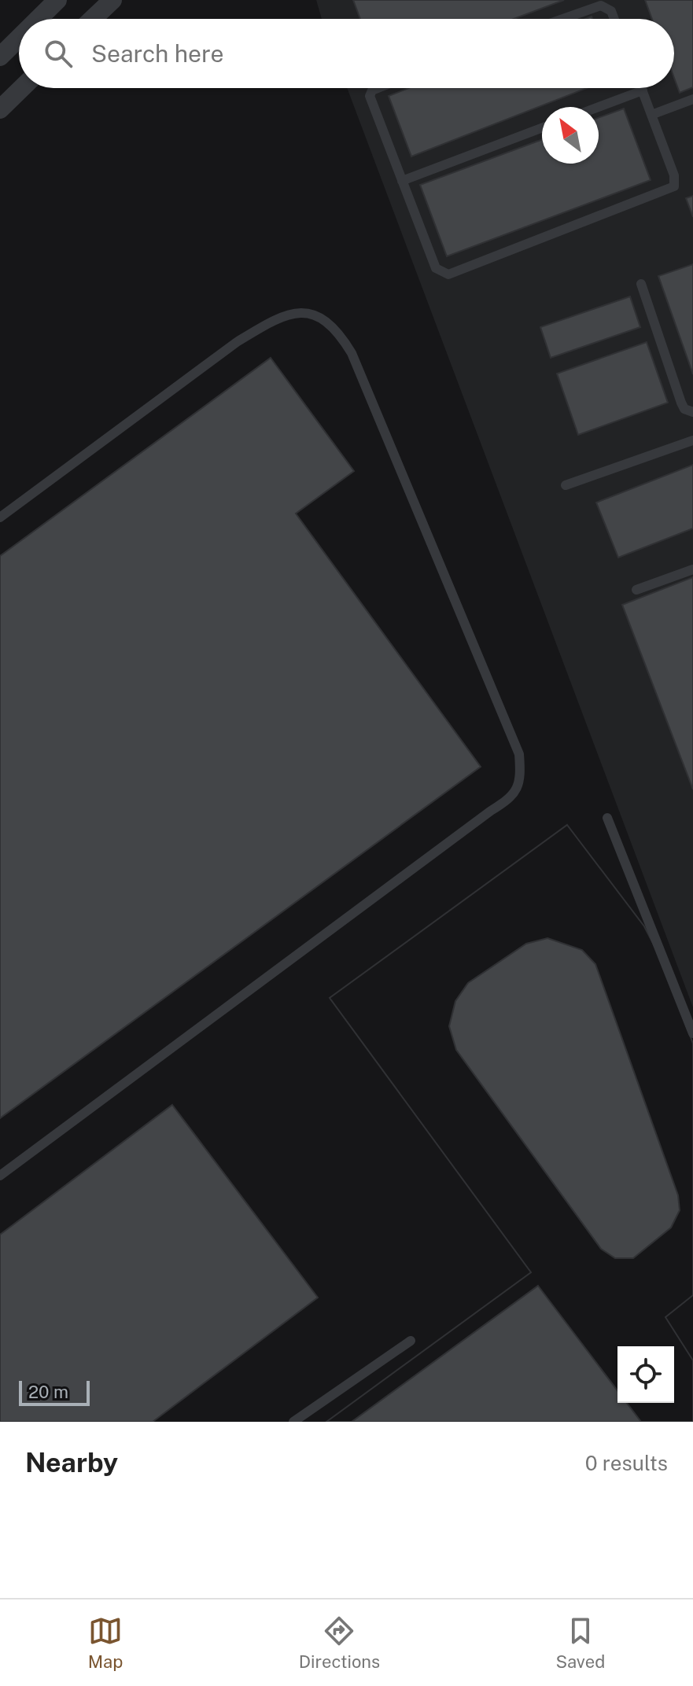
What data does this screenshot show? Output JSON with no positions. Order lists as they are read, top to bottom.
{
  "scale_bar": "20 m",
  "north": "top left",
  "page": {
    "search": "Search here",
    "scale": "20 m",
    "heading": ["Nearby", "0 results"],
    "nav": ["Map", "Directions", "Saved"]
  }
}
